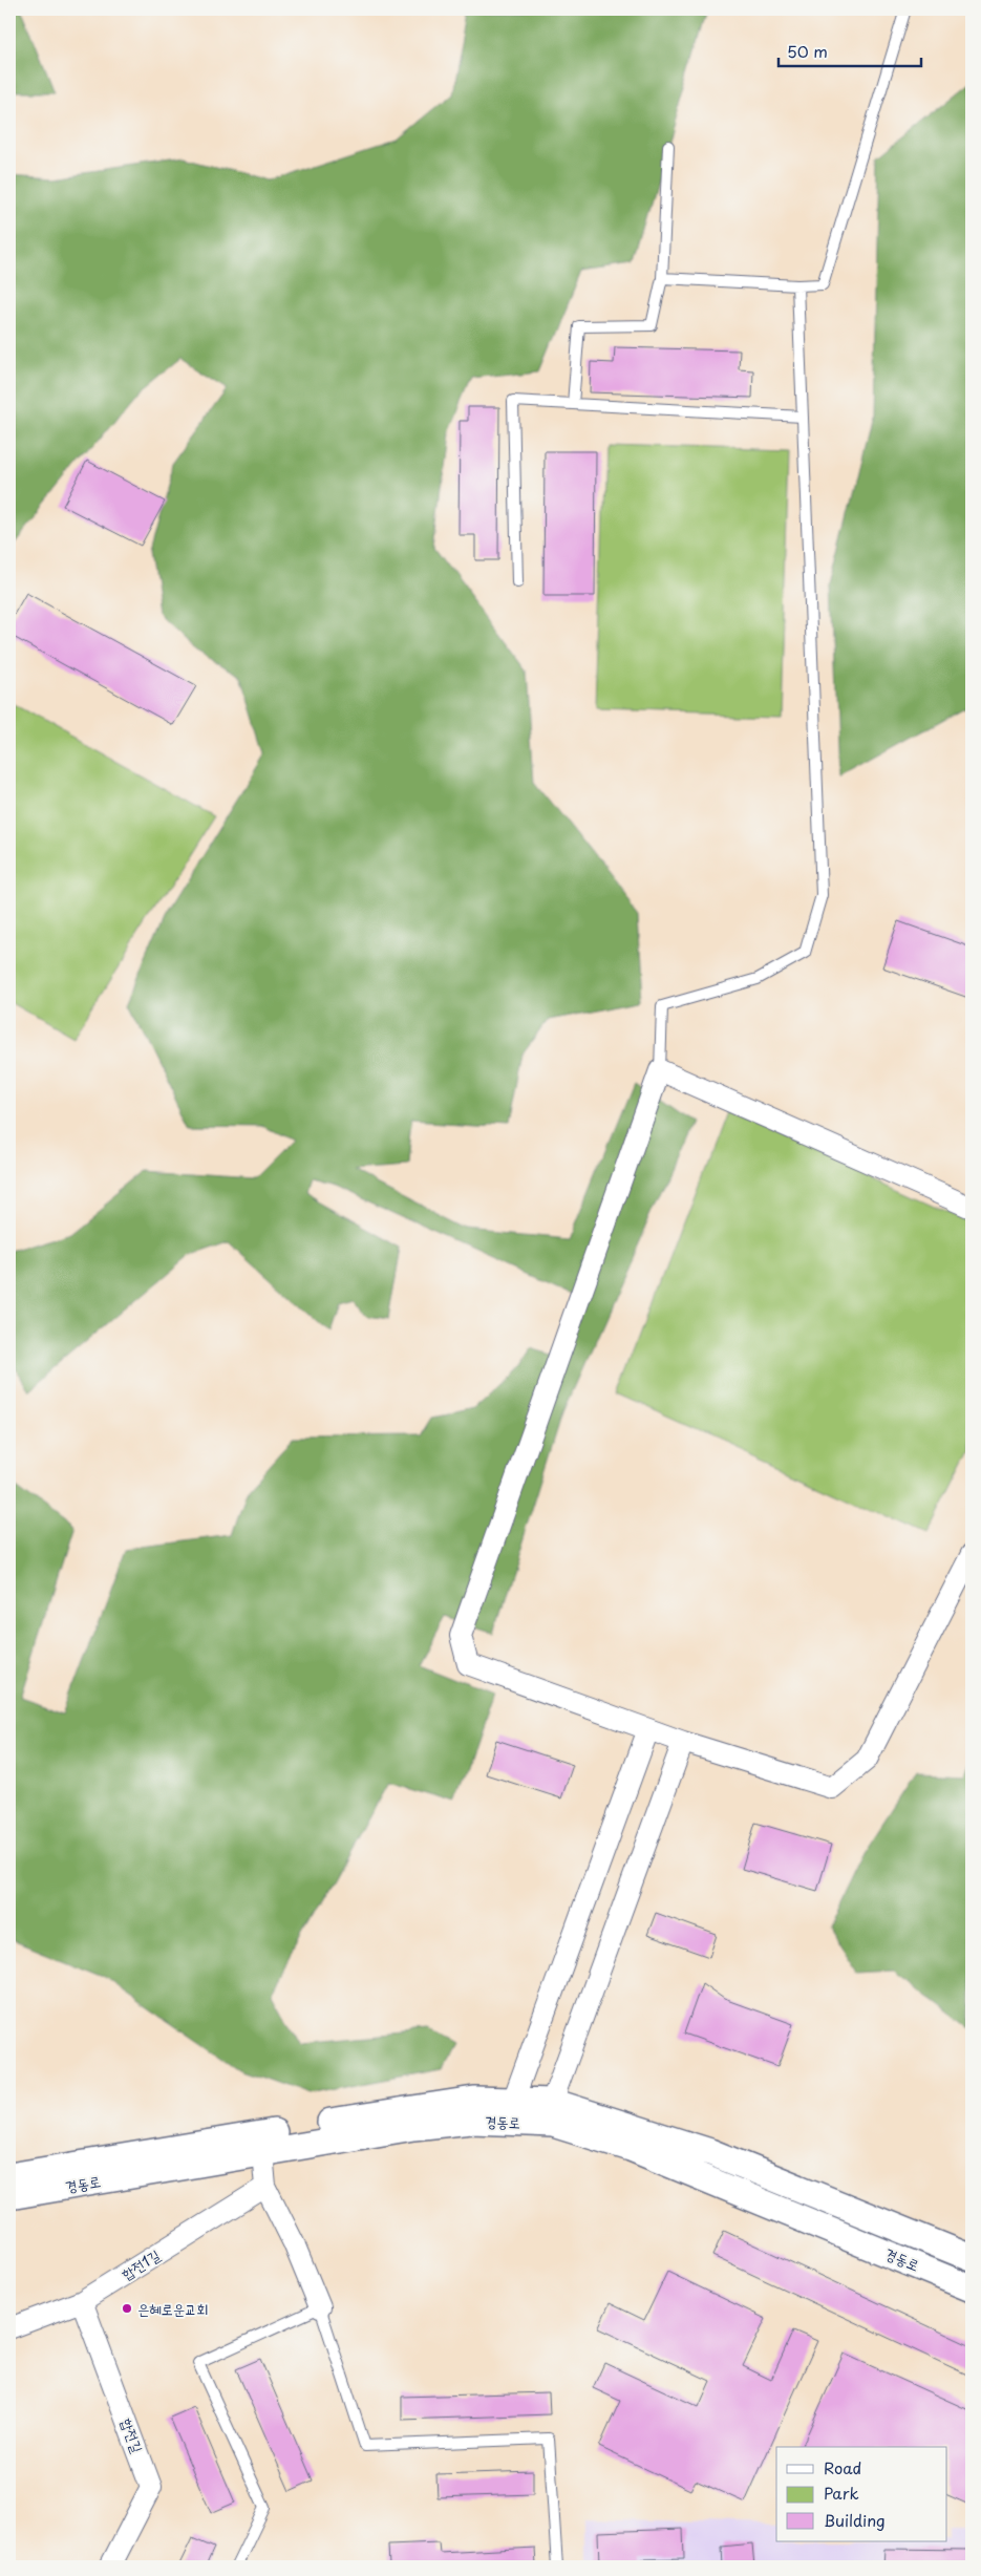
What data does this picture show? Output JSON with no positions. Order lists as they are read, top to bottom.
{
  "streets": {
    "street": ["경동로", "합전1길", "합전길"]
  },
  "crossings": [
    ["합전1길", "합전길"]
  ],
  "places": ["은혜로운교회"],
  "legend": ["Road", "Park", "Building"],
  "scale_bar": "50 m"
}
